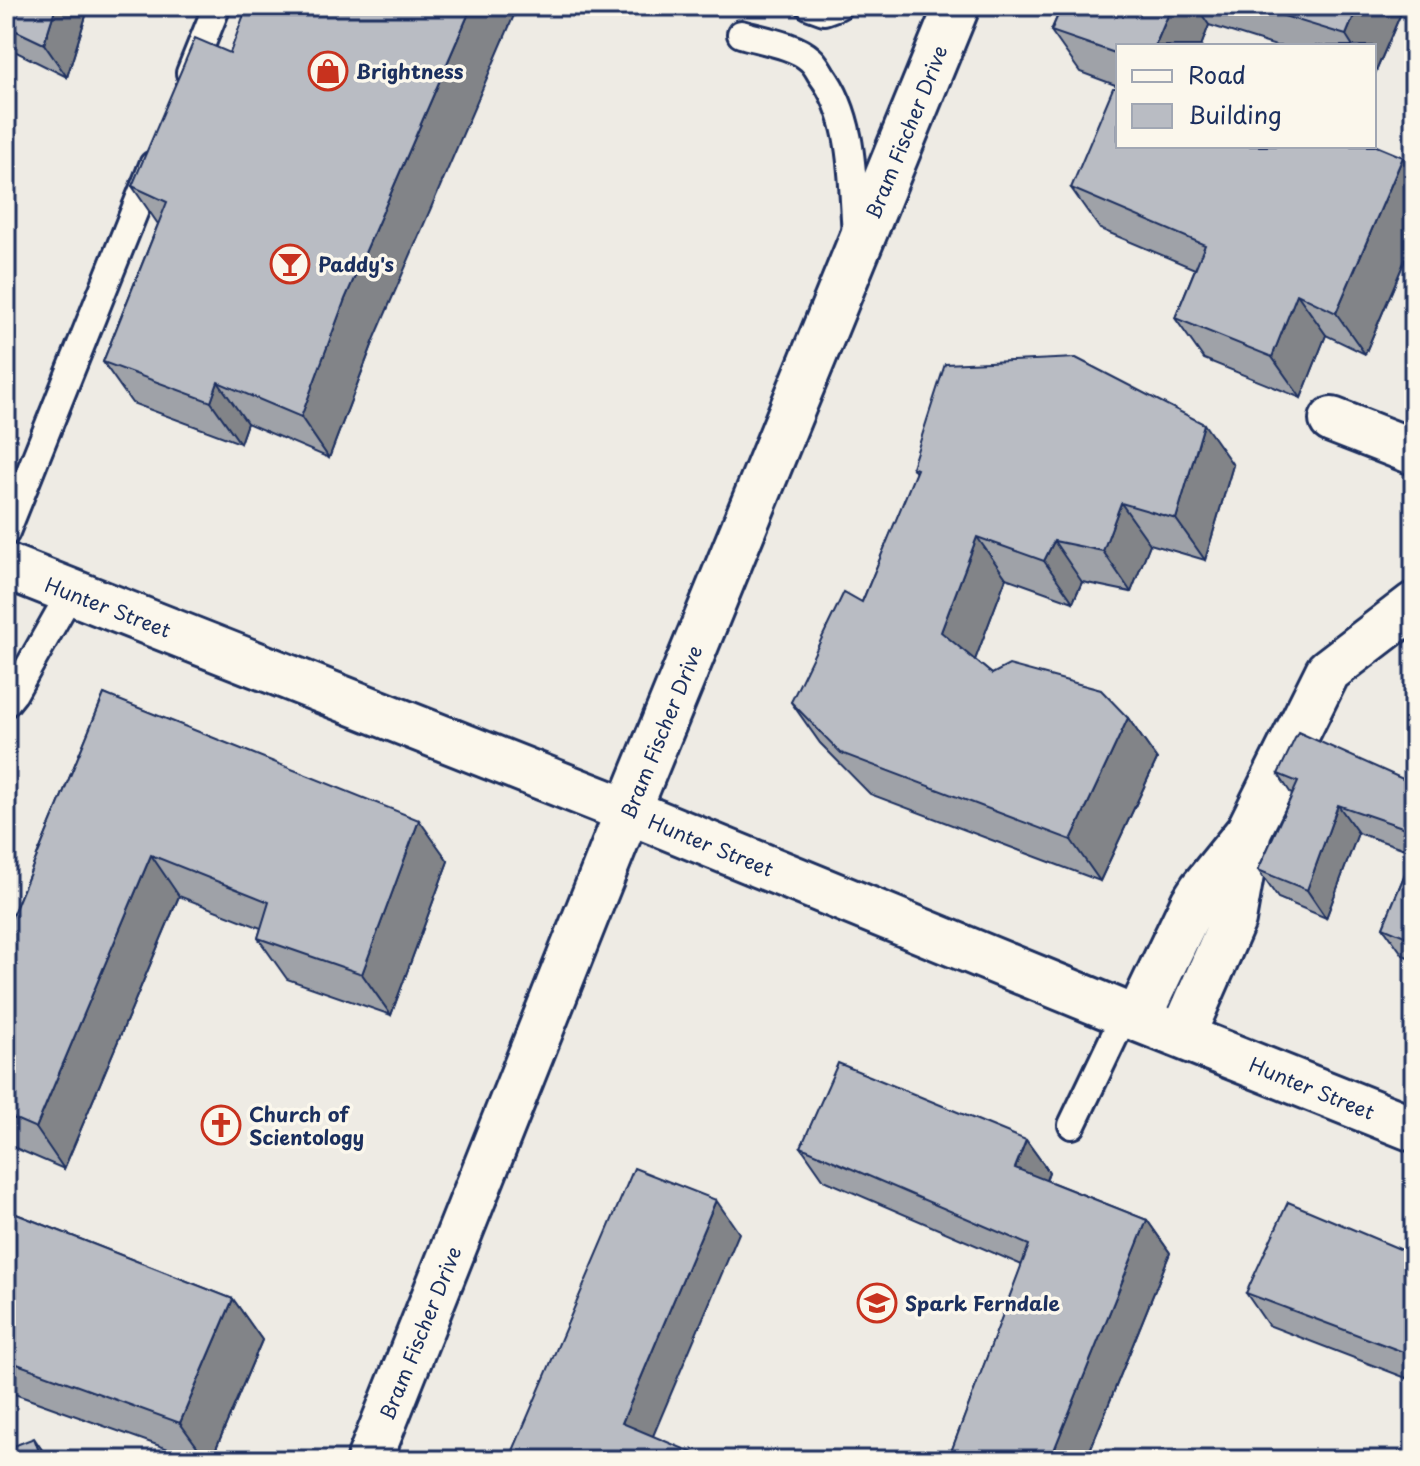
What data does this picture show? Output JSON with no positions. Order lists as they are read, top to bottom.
{
  "streets": {
    "street": ["Bram Fischer Drive", "Hunter Street"]
  },
  "crossings": [
    ["Bram Fischer Drive", "Hunter Street"]
  ],
  "places": {
    "shop": ["Brightness"],
    "bar": ["Paddy's"],
    "church": ["Church of Scientology"],
    "school or university": ["Spark Ferndale"]
  },
  "legend": ["Road", "Building"]
}
